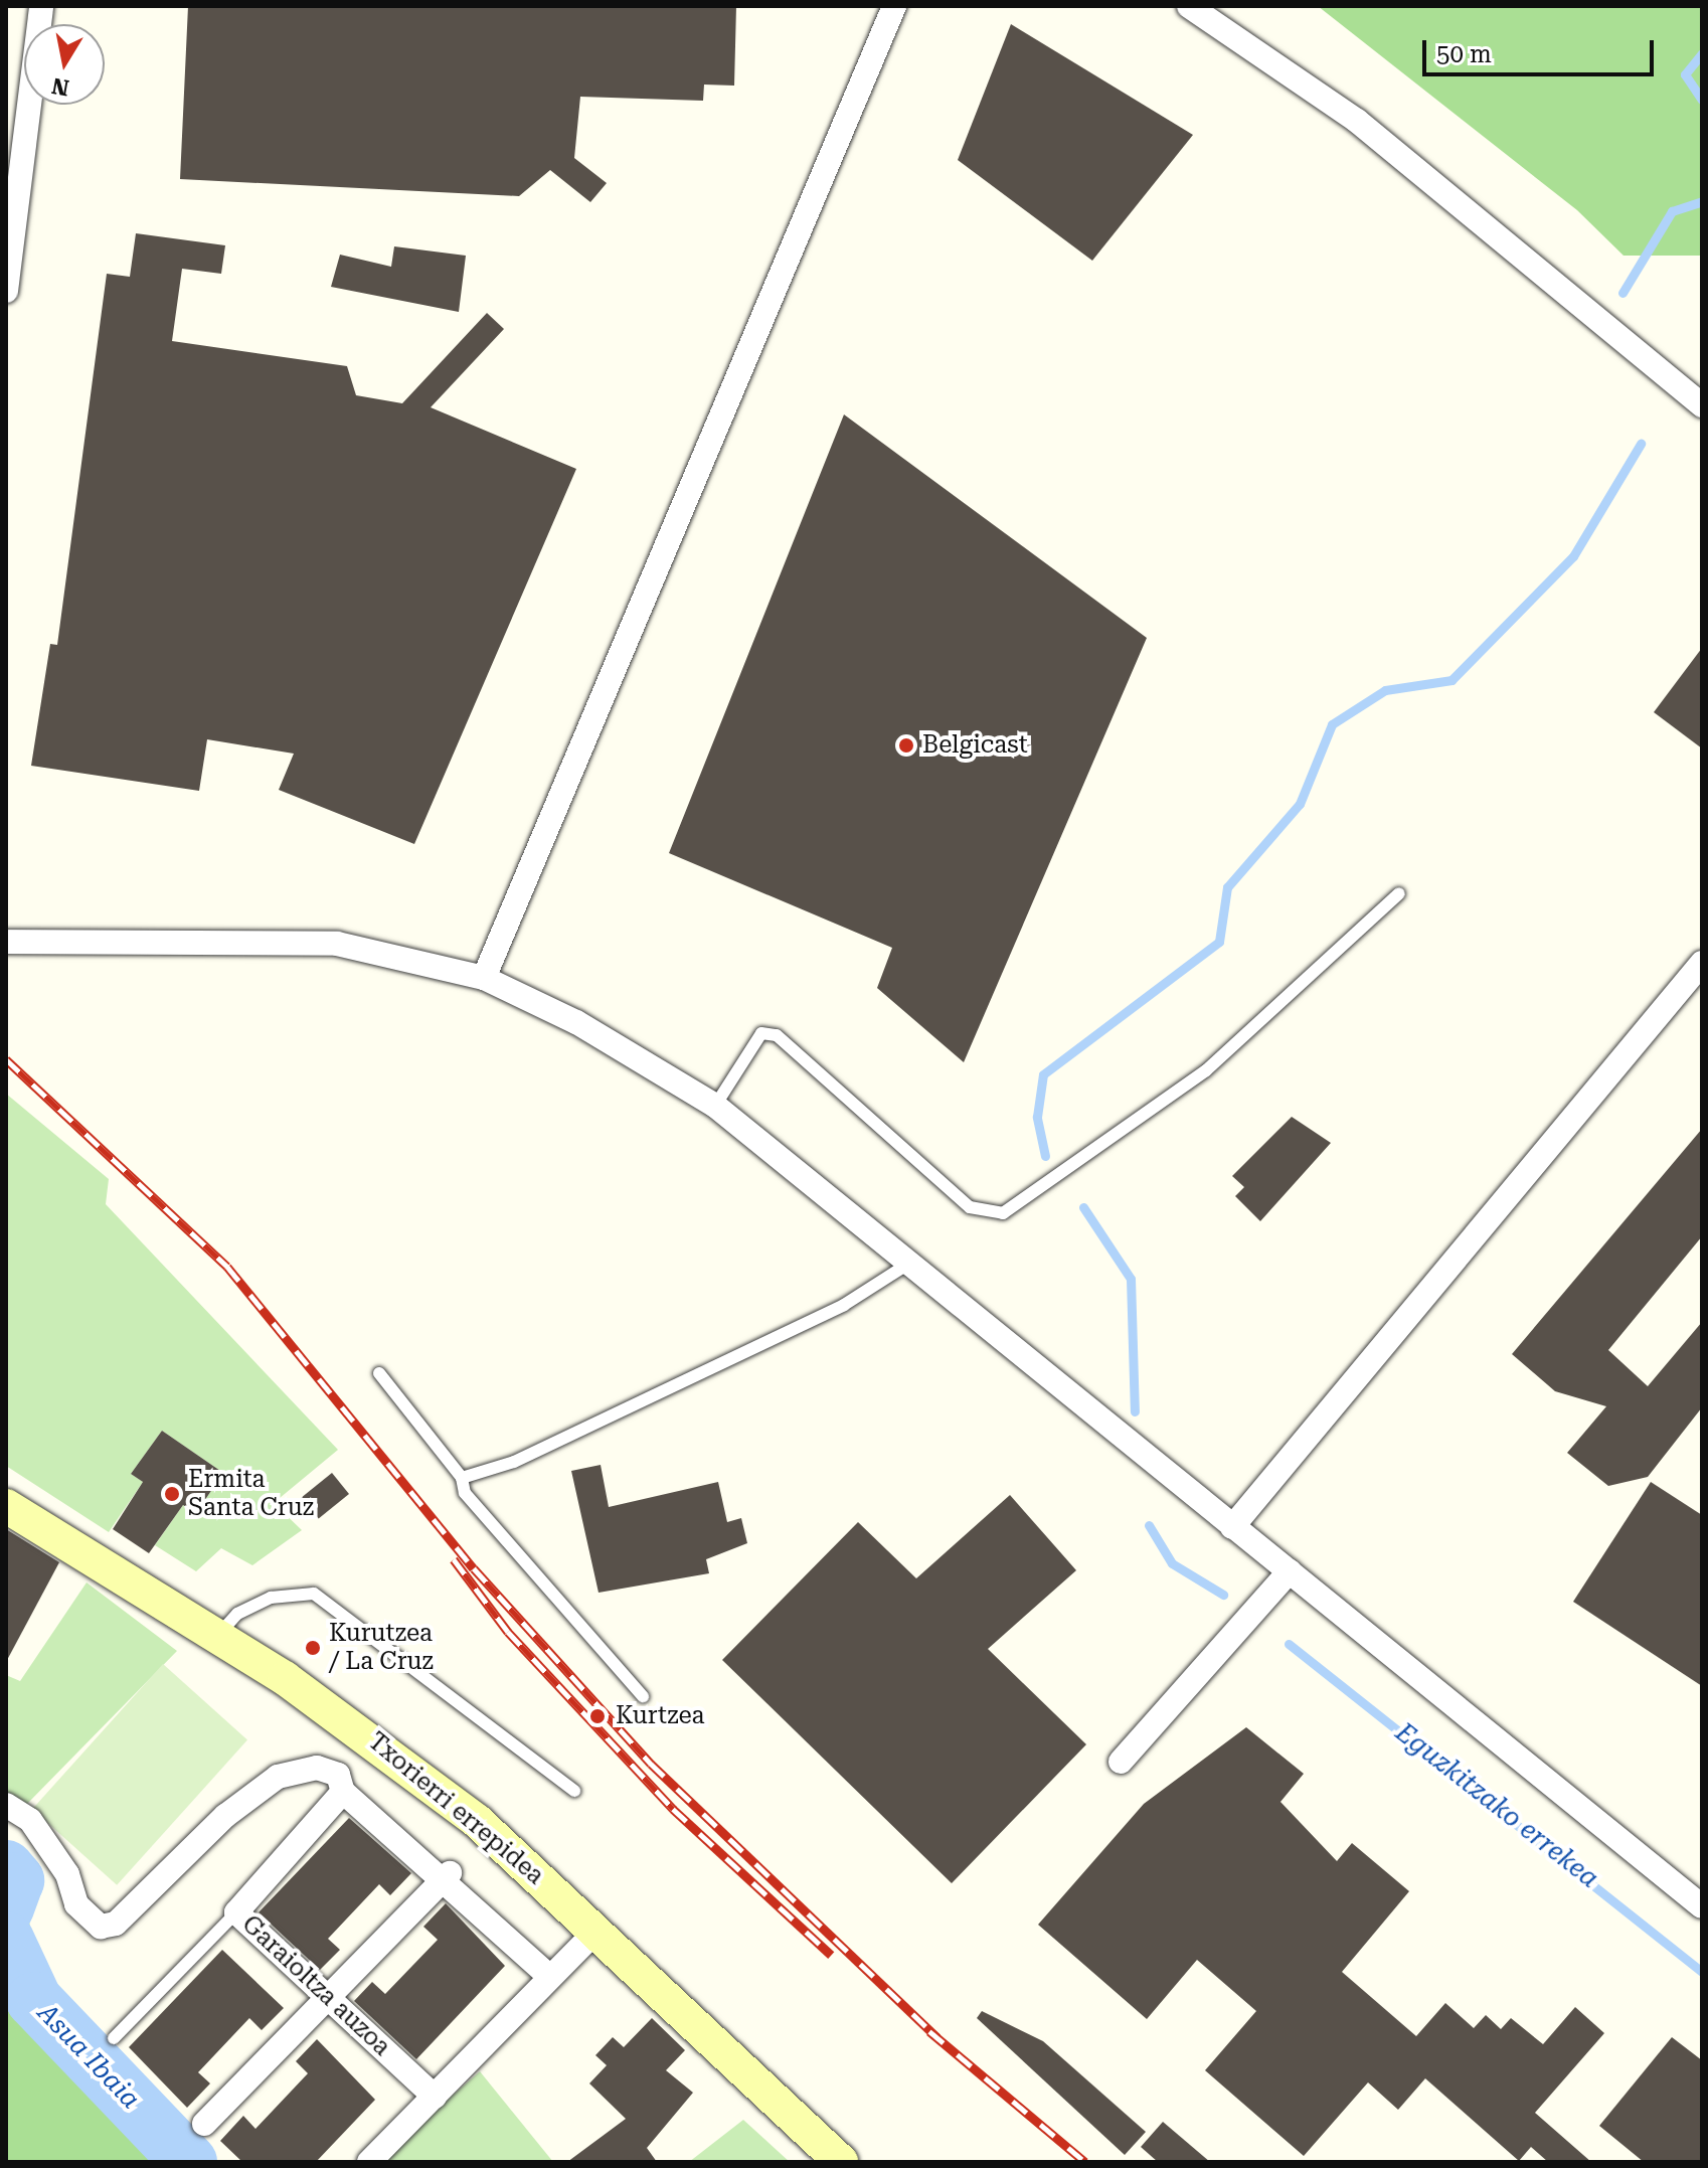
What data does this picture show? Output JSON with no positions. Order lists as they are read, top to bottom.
{
  "streets": {
    "street": ["Txorierri errepidea", "Garaioltza auzoa"]
  },
  "water": ["Eguzkitzako errekea", "Asua Ibaia"],
  "places": [
    "Belgicast",
    "Ermita Santa Cruz",
    "Kurutzea / La Cruz",
    "Kurtzea"
  ],
  "scale_bar": "50 m",
  "north": "bottom"
}
